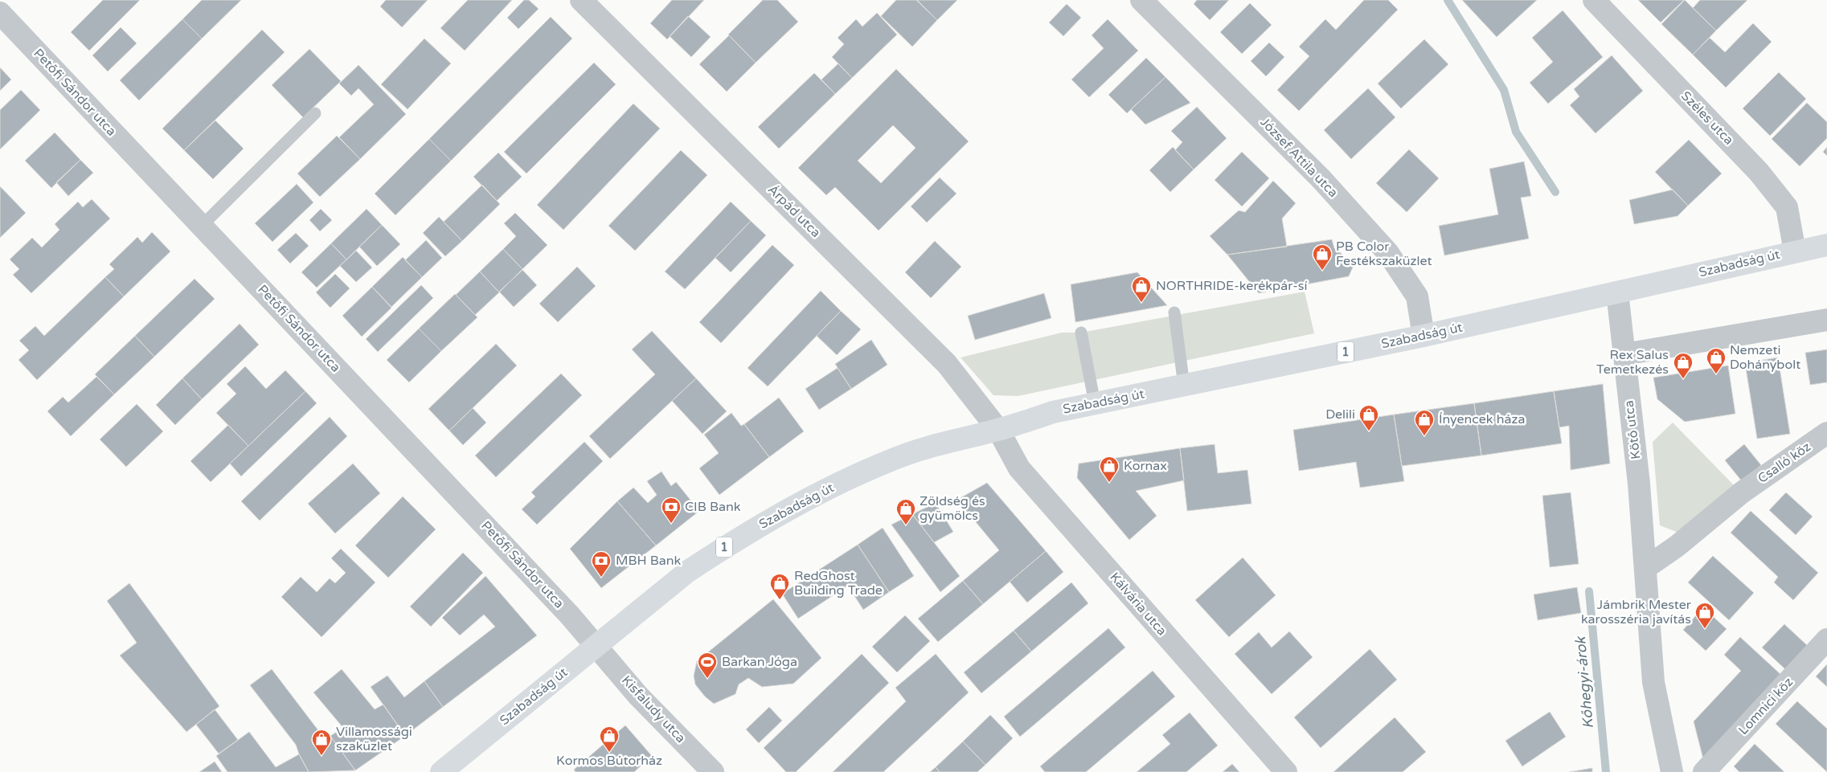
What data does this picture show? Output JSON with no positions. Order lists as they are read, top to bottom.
{
  "streets": {
    "main road": ["Szabadság út", "1"],
    "street": [
      "Petőfi Sándor utca",
      "Széles utca",
      "József Attila utca",
      "Árpád utca",
      "Kötő utca",
      "Csalló köz",
      "Kálvária utca",
      "Lomnici köz",
      "Kisfaludy utca"
    ]
  },
  "crossings": [
    ["Petőfi Sándor utca", "Szabadság út"],
    ["Petőfi Sándor utca", "Kisfaludy utca"],
    ["Széles utca", "Szabadság út"],
    ["József Attila utca", "Szabadság út"],
    ["Árpád utca", "Szabadság út"],
    ["Árpád utca", "Kálvária utca"],
    ["Szabadság út", "Kötő utca"],
    ["Szabadság út", "Kálvária utca"],
    ["Szabadság út", "Kisfaludy utca"],
    ["Kötő utca", "Csalló köz"]
  ],
  "water": ["Kőhegyi-árok"],
  "places": {
    "shop": [
      "PB Color Festékszaküzlet",
      "NORTHRIDE-kerékpár-sí",
      "Nemzeti Dohánybolt",
      "Rex Salus Temetkezés",
      "Delili",
      "Ínyencek háza",
      "Kornax",
      "Zöldség és gyümölcs",
      "RedGhost Building Trade",
      "Jámbrik Mester karosszéria javítás",
      "Kormos Bútorház",
      "Villamossági szaküzlet"
    ],
    "bank": ["CIB Bank", "MBH Bank"],
    "sports": ["Barkan Jóga"]
  }
}
